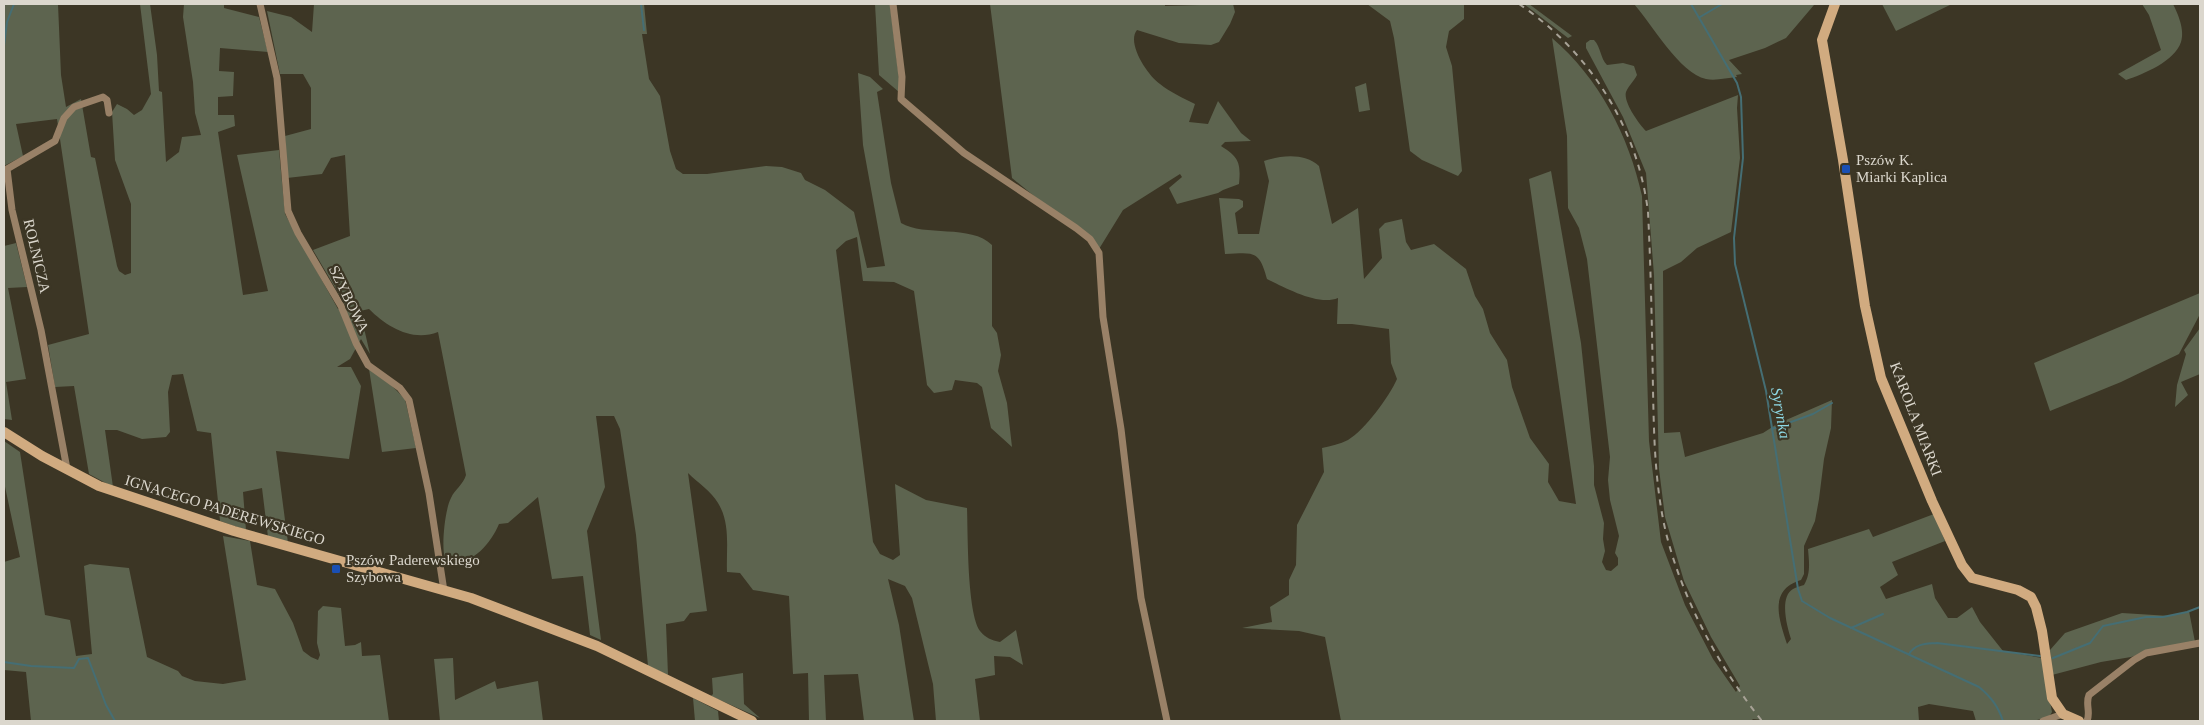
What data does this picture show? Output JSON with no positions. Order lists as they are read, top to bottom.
{
  "streets": {
    "street": [
      "ROLNICZA",
      "SZYBOWA",
      "KAROLA MIARKI",
      "IGNACEGO PADEREWSKIEGO"
    ]
  },
  "crossings": [
    ["ROLNICZA", "IGNACEGO PADEREWSKIEGO"],
    ["SZYBOWA", "IGNACEGO PADEREWSKIEGO"]
  ],
  "water": ["Syrynka"],
  "places": {
    "transit": ["Pszów K. Miarki Kaplica", "Pszów Paderewskiego Szybowa"]
  }
}
